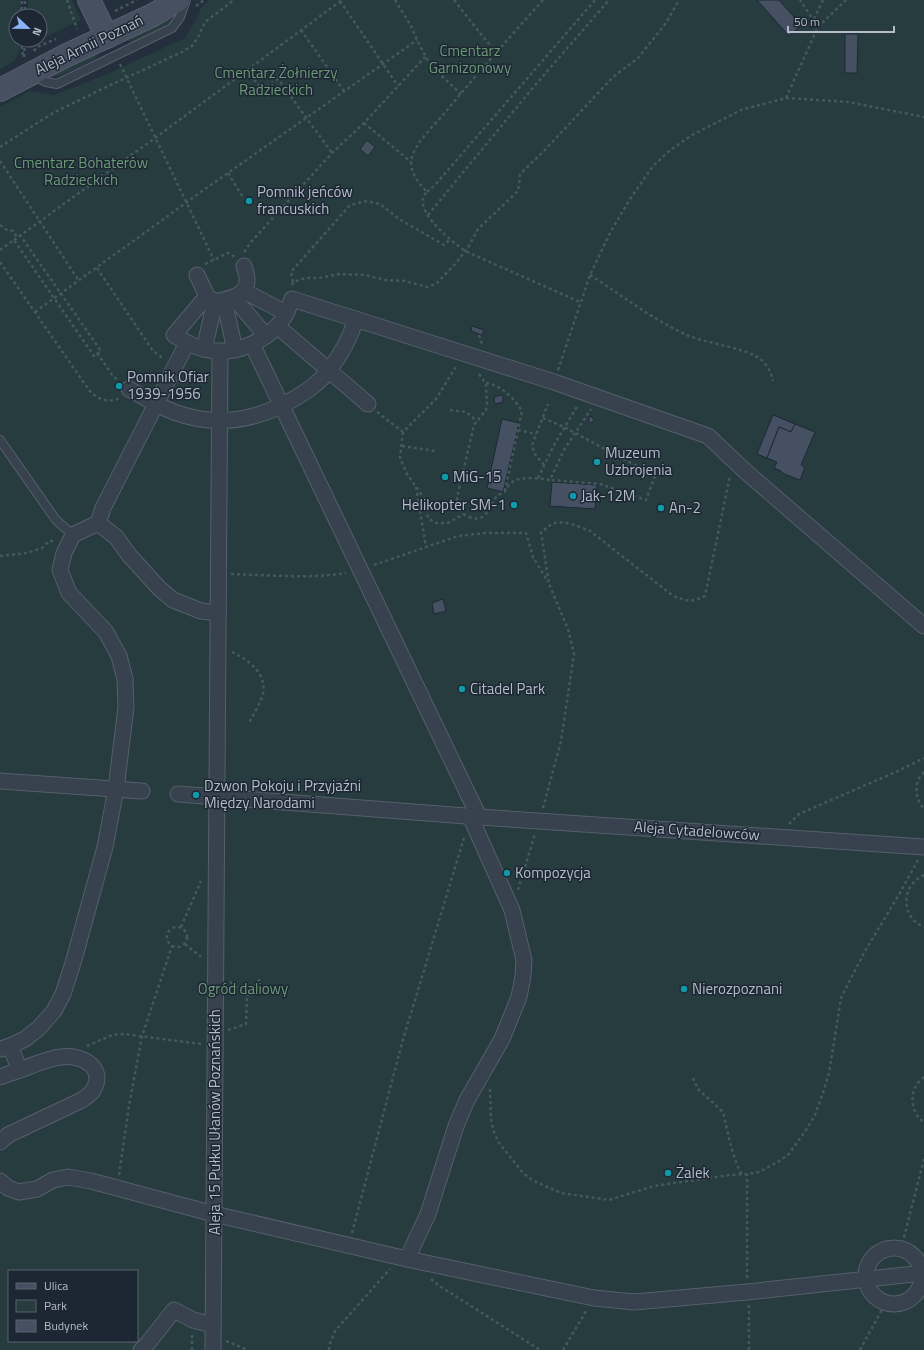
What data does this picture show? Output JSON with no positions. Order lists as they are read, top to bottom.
{
  "streets": {
    "street": ["Aleja Armii Poznań", "Aleja Cytadelowców", "Aleja 15 Pułku Ułanów Poznańskich"]
  },
  "crossings": [
    ["Aleja Cytadelowców", "Aleja 15 Pułku Ułanów Poznańskich"]
  ],
  "parks": [
    "Cmentarz Garnizonowy",
    "Cmentarz Żołnierzy Radzieckich",
    "Cmentarz Bohaterów Radzieckich",
    "Ogród daliowy"
  ],
  "places": [
    "Pomnik jeńców francuskich",
    "Pomnik Ofiar 1939-1956",
    "Muzeum Uzbrojenia",
    "MiG-15",
    "Jak-12M",
    "Helikopter SM-1",
    "An-2",
    "Citadel Park",
    "Dzwon Pokoju i Przyjaźni Między Narodami",
    "Kompozycja",
    "Nierozpoznani",
    "Żalek"
  ],
  "legend": ["Ulica", "Park", "Budynek"],
  "scale_bar": "50 m",
  "north": "right"
}
